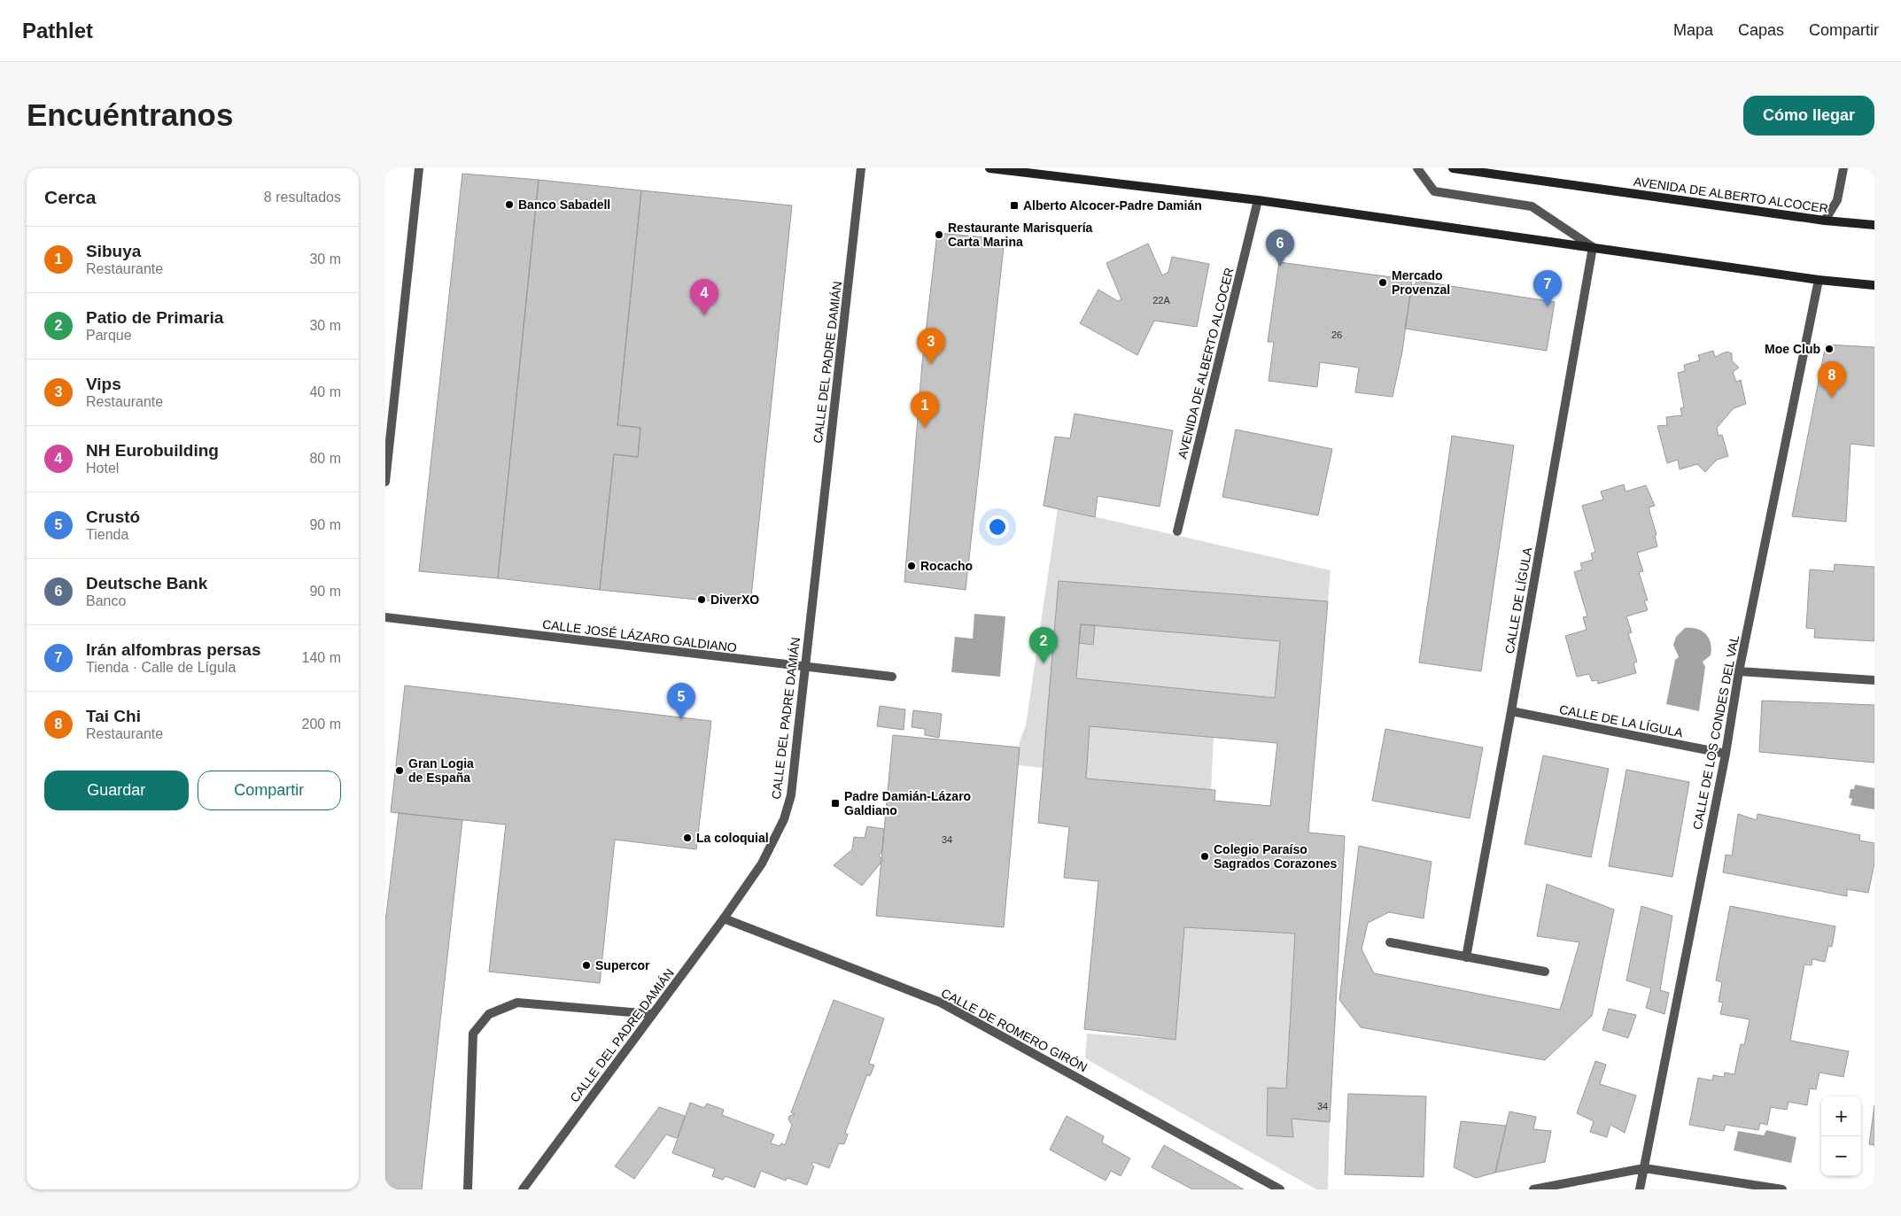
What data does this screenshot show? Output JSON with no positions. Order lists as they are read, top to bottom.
{
  "streets": {
    "main road": ["AVENIDA DE ALBERTO ALCOCER"],
    "street": [
      "CALLE DEL PADRE DAMIÁN",
      "CALLE DE LÍGULA",
      "CALLE JOSÉ LÁZARO GALDIANO",
      "CALLE DE LA LÍGULA",
      "CALLE DE LOS CONDES DEL VAL",
      "CALLE DE ROMERO GIRÓN"
    ]
  },
  "crossings": [
    ["CALLE DEL PADRE DAMIÁN", "CALLE JOSÉ LÁZARO GALDIANO"],
    ["CALLE DEL PADRE DAMIÁN", "CALLE DE ROMERO GIRÓN"],
    ["CALLE DE LÍGULA", "CALLE DE LA LÍGULA"],
    ["CALLE DE LA LÍGULA", "CALLE DE LOS CONDES DEL VAL"]
  ],
  "places": {
    "other": [
      "Banco Sabadell",
      "Restaurante Marisquería Carta Marina",
      "Mercado Provenzal",
      "Moe Club",
      "Rocacho",
      "DiverXO",
      "Gran Logia de España",
      "La coloquial",
      "Colegio Paraíso Sagrados Corazones",
      "Supercor"
    ],
    "transit": ["Alberto Alcocer-Padre Damián", "Padre Damián-Lázaro Galdiano"]
  },
  "house_numbers": [
    "22A",
    "26",
    "34",
    "34"
  ],
  "page": {
    "header": "Pathlet",
    "nav": ["Mapa", "Capas", "Compartir"],
    "buttons": [
      "Cómo llegar",
      ["Guardar", "Compartir"]
    ],
    "title": "Encuéntranos",
    "heading": ["Cerca", "8 resultados"],
    "list": [
      {
        "mark": "1",
        "name": "Sibuya",
        "note": "Restaurante",
        "value": "30 m"
      },
      {
        "mark": "2",
        "name": "Patio de Primaria",
        "note": "Parque",
        "value": "30 m"
      },
      {
        "mark": "3",
        "name": "Vips",
        "note": "Restaurante",
        "value": "40 m"
      },
      {
        "mark": "4",
        "name": "NH Eurobuilding",
        "note": "Hotel",
        "value": "80 m"
      },
      {
        "mark": "5",
        "name": "Crustó",
        "note": "Tienda",
        "value": "90 m"
      },
      {
        "mark": "6",
        "name": "Deutsche Bank",
        "note": "Banco",
        "value": "90 m"
      },
      {
        "mark": "7",
        "name": "Irán alfombras persas",
        "note": "Tienda · Calle de Lígula",
        "value": "140 m"
      },
      {
        "mark": "8",
        "name": "Tai Chi",
        "note": "Restaurante",
        "value": "200 m"
      }
    ],
    "pins": [
      "6",
      "7",
      "4",
      "3",
      "8",
      "1",
      "2",
      "5"
    ],
    "map_buttons": ["+", "−"]
  }
}
